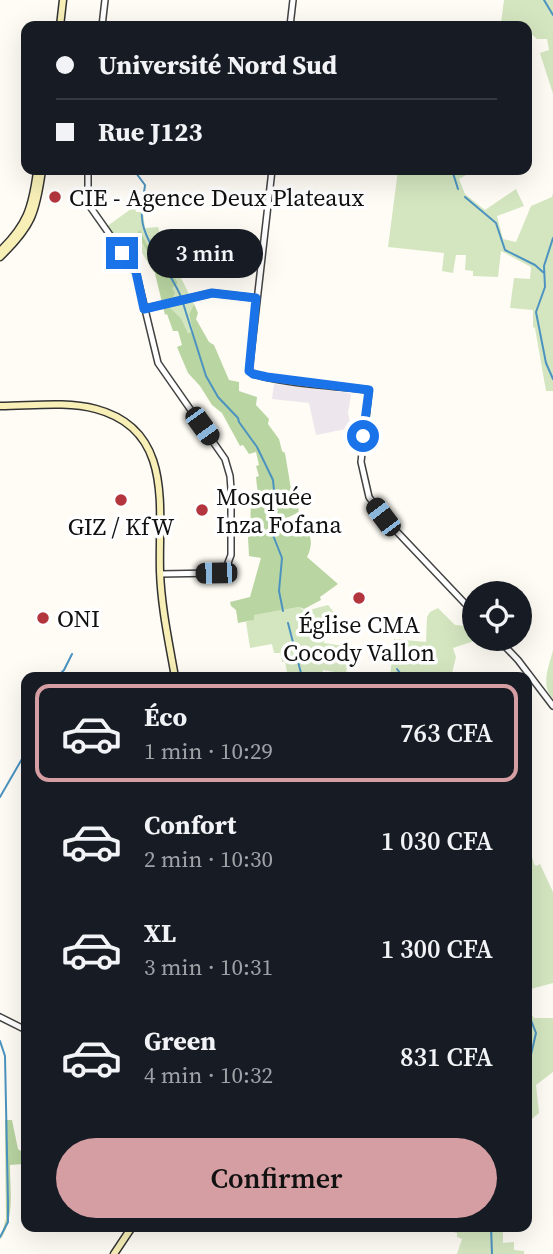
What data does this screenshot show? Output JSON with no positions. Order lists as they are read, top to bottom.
{
  "places": [
    "CIE - Agence Deux Plateaux",
    "GIZ / KfW",
    "Mosquée Inza Fofana",
    "Église CMA Cocody Vallon",
    "ONI"
  ],
  "page": {
    "banner": ["Université Nord Sud", "Rue J123"],
    "bubble": "3 min",
    "list": [
      {
        "name": "Éco",
        "note": "1 min · 10:29",
        "value": "763 CFA"
      },
      {
        "name": "Confort",
        "note": "2 min · 10:30",
        "value": "1 030 CFA"
      },
      {
        "name": "XL",
        "note": "3 min · 10:31",
        "value": "1 300 CFA"
      },
      {
        "name": "Green",
        "note": "4 min · 10:32",
        "value": "831 CFA"
      }
    ],
    "buttons": "Confirmer"
  }
}
